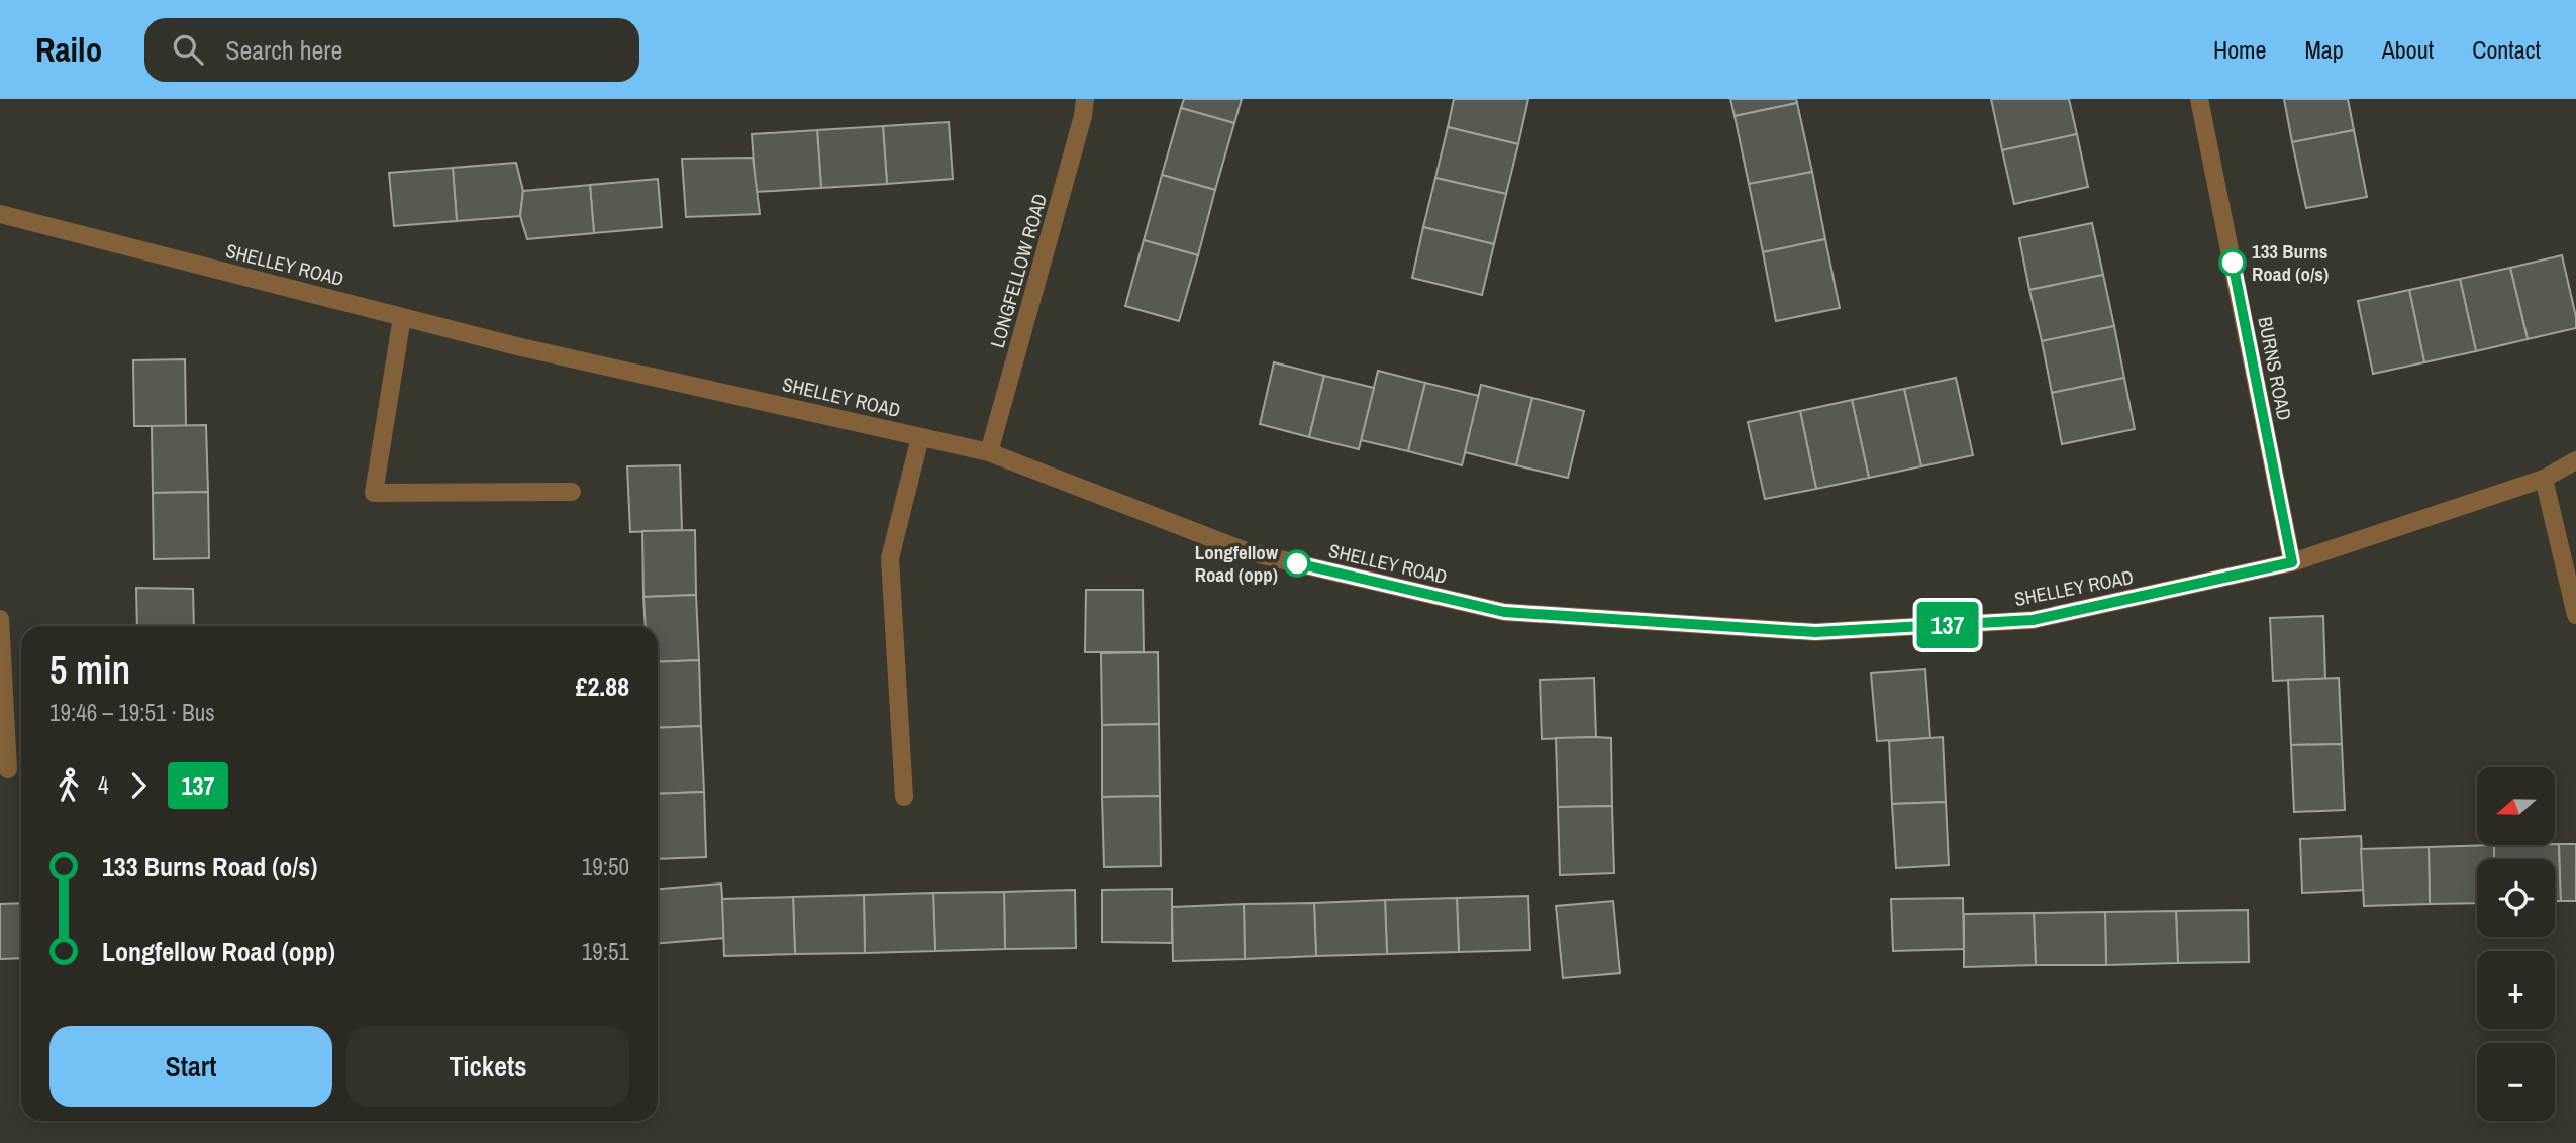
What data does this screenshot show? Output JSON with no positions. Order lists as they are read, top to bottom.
{
  "streets": {
    "street": ["SHELLEY ROAD", "LONGFELLOW ROAD", "BURNS ROAD"]
  },
  "crossings": [
    ["SHELLEY ROAD", "LONGFELLOW ROAD"],
    ["SHELLEY ROAD", "BURNS ROAD"]
  ],
  "places": ["133 Burns Road (o/s)", "Longfellow Road (opp)"],
  "lines": ["bus line 137"],
  "north": "left",
  "page": {
    "header": "Railo",
    "search": "Search here",
    "nav": [
      "Home",
      "Map",
      "About",
      "Contact"
    ],
    "on_map": "137",
    "heading": ["5 min", "19:46 – 19:51 · Bus", "£2.88"],
    "legs": ["4", "137"],
    "map_buttons": ["+", "−"],
    "list": [
      {
        "name": "133 Burns Road (o/s)",
        "value": "19:50"
      },
      {
        "name": "Longfellow Road (opp)",
        "value": "19:51"
      }
    ],
    "buttons": ["Start", "Tickets"]
  }
}
